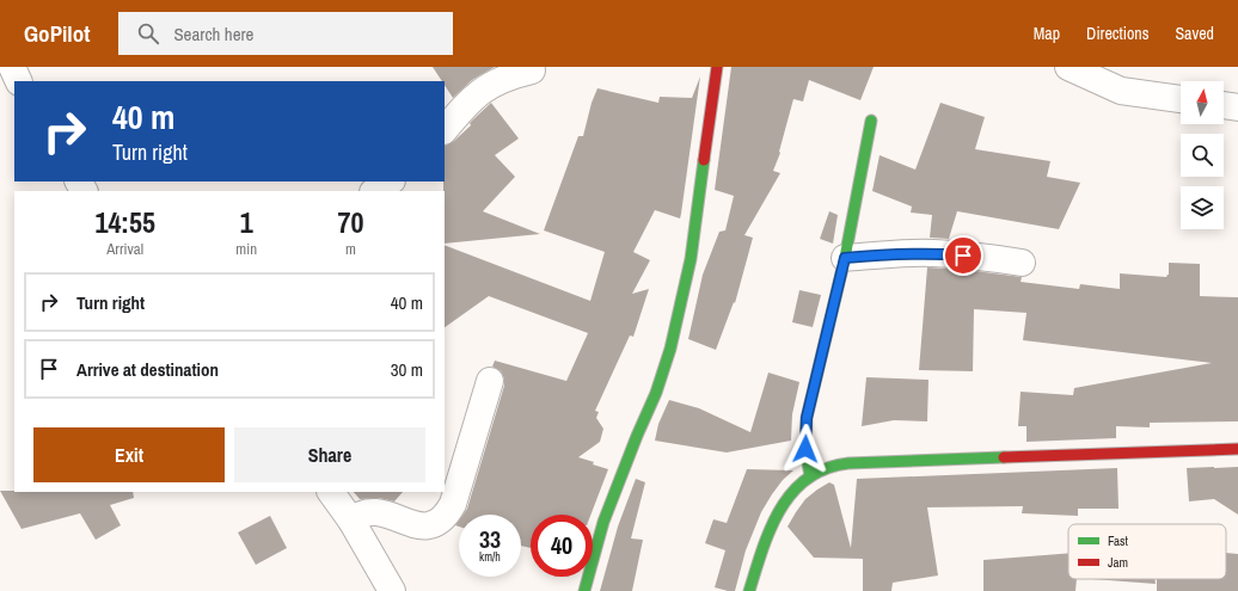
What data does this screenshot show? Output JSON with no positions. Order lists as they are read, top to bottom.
{
  "legend": ["Fast", "Jam"],
  "north": "top",
  "page": {
    "header": "GoPilot",
    "search": "Search here",
    "nav": ["Map", "Directions", "Saved"],
    "turn": ["40 m", "Turn right"],
    "eta": [
      "14:55",
      "Arrival",
      "1",
      "min",
      "70",
      "m"
    ],
    "list": [
      {
        "name": "Turn right",
        "value": "40 m"
      },
      {
        "name": "Arrive at destination",
        "value": "30 m"
      }
    ],
    "buttons": ["Exit", "Share"],
    "speed": "33 km/h",
    "limit": "40"
  }
}
